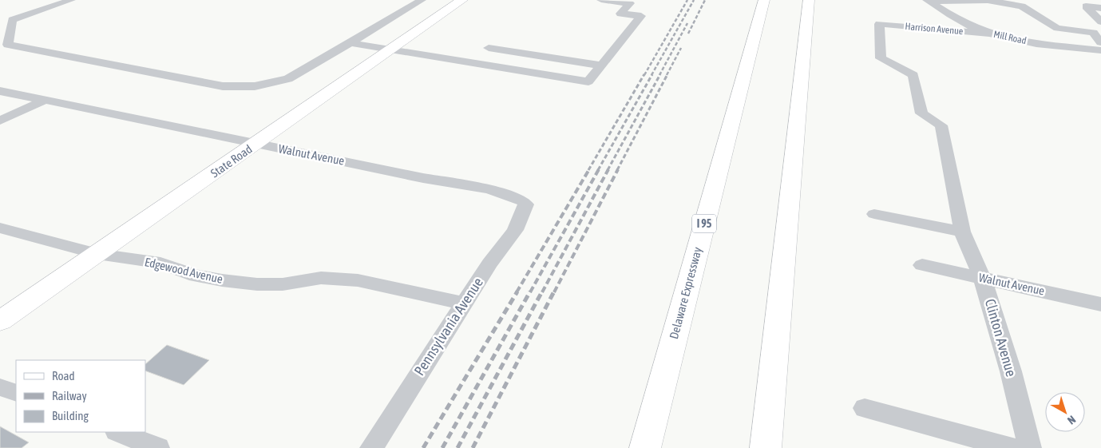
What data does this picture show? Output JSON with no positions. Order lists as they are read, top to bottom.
{
  "streets": {
    "main road": ["State Road", "I 95", "Delaware Expressway"],
    "street": [
      "Harrison Avenue",
      "Mill Road",
      "Walnut Avenue",
      "Edgewood Avenue",
      "Pennsylvania Avenue",
      "Clinton Avenue"
    ]
  },
  "crossings": [
    ["Harrison Avenue", "Mill Road"],
    ["Harrison Avenue", "Clinton Avenue"],
    ["Walnut Avenue", "State Road"],
    ["Walnut Avenue", "Pennsylvania Avenue"],
    ["Walnut Avenue", "Clinton Avenue"],
    ["State Road", "Edgewood Avenue"],
    ["Edgewood Avenue", "Pennsylvania Avenue"]
  ],
  "legend": ["Road", "Railway", "Building"],
  "north": "bottom right"
}
